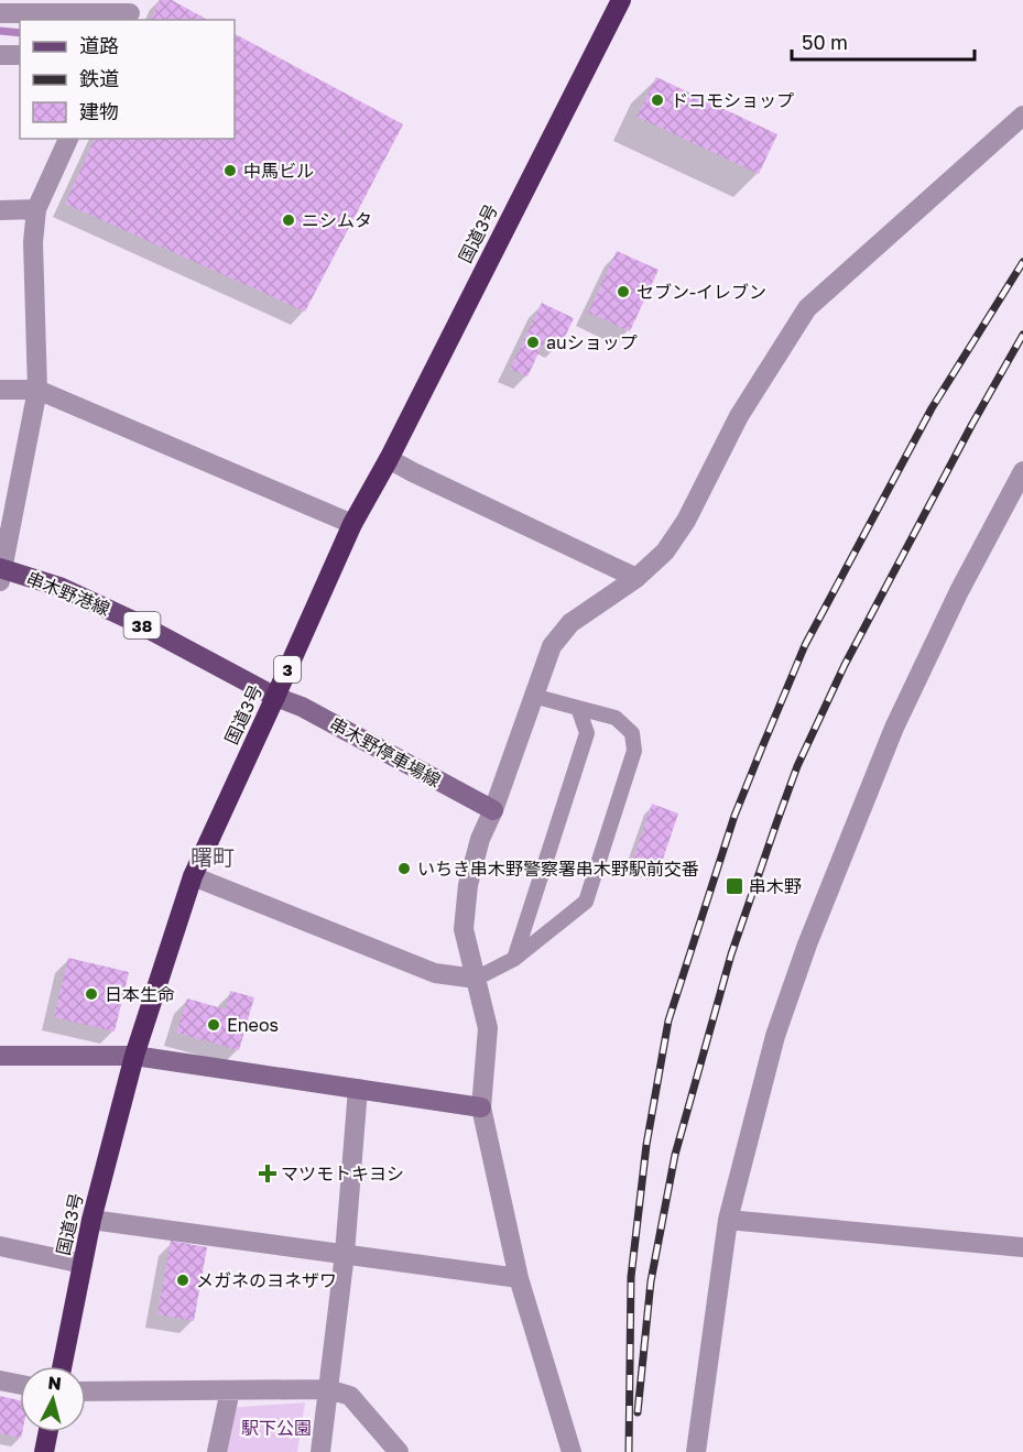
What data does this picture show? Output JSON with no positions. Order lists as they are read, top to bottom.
{
  "streets": {
    "highway": ["国道3号", "3"],
    "main road": ["串木野港線", "38"],
    "street": ["串木野停車場線"]
  },
  "crossings": [
    ["国道3号", "串木野港線"],
    ["国道3号", "串木野停車場線"],
    ["串木野港線", "串木野停車場線"]
  ],
  "districts": ["曙町"],
  "parks": ["駅下公園"],
  "places": {
    "other": [
      "ドコモショップ",
      "中馬ビル",
      "ニシムタ",
      "セブン-イレブン",
      "auショップ",
      "いちき串木野警察署串木野駅前交番",
      "日本生命",
      "Eneos",
      "メガネのヨネザワ"
    ],
    "transit": ["串木野"],
    "health": ["マツモトキヨシ"]
  },
  "legend": ["道路", "鉄道", "建物"],
  "scale_bar": "50 m",
  "north": "top"
}
